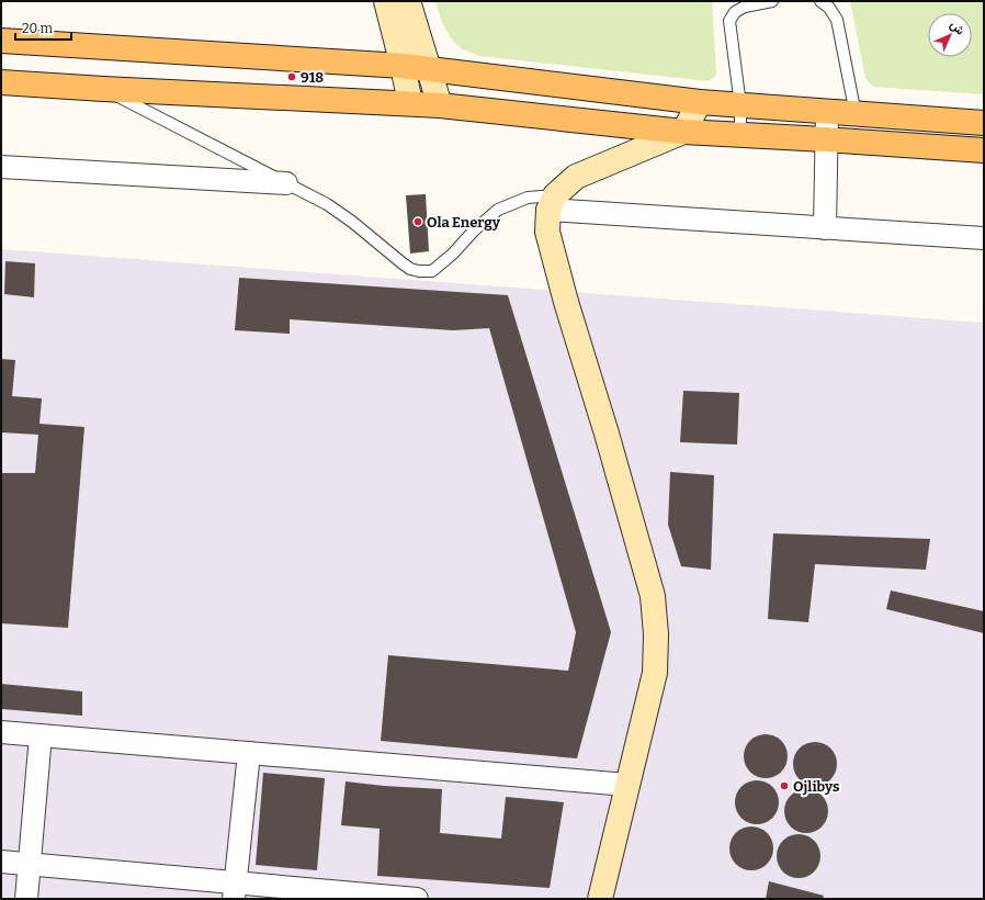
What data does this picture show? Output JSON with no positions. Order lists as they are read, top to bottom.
{
  "places": ["918", "Ola Energy", "Ojlibys"],
  "scale_bar": "20 m",
  "north": "top right"
}
